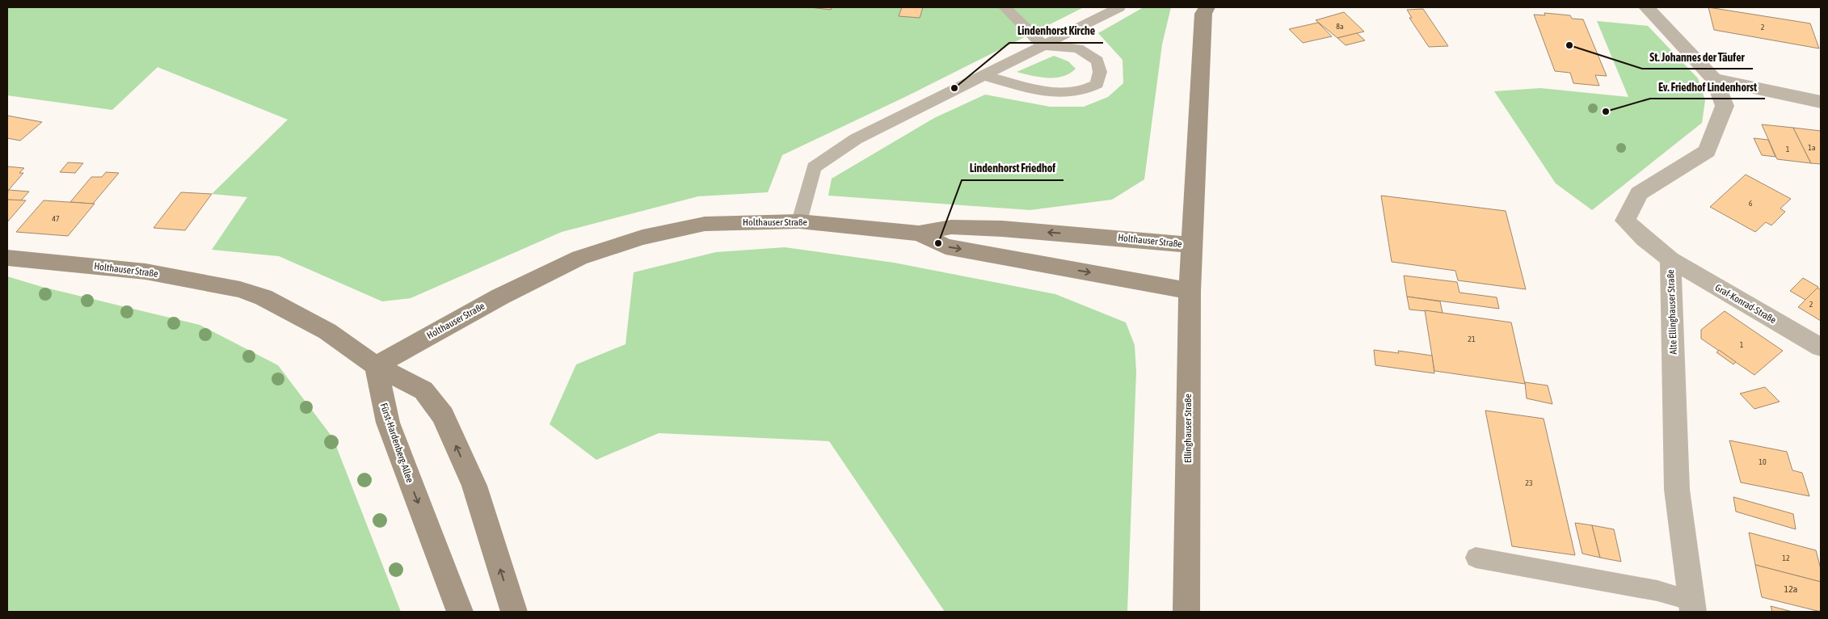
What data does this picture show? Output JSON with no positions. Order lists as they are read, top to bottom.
{
  "streets": {
    "street": [
      "Holthauser Straße",
      "Graf-Konrad-Straße",
      "Alte Ellinghauser Straße",
      "Ellinghauser Straße",
      "Fürst-Hardenberg-Allee"
    ]
  },
  "crossings": [
    ["Holthauser Straße", "Ellinghauser Straße"],
    ["Holthauser Straße", "Fürst-Hardenberg-Allee"],
    ["Graf-Konrad-Straße", "Alte Ellinghauser Straße"]
  ],
  "places": [
    "St. Johannes der Täufer",
    "Lindenhorst Kirche",
    "Ev. Friedhof Lindenhorst",
    "Lindenhorst Friedhof"
  ],
  "house_numbers": [
    "8a",
    "2",
    "1a",
    "1",
    "6",
    "47",
    "2",
    "21",
    "1",
    "10",
    "23",
    "12",
    "12a"
  ]
}
